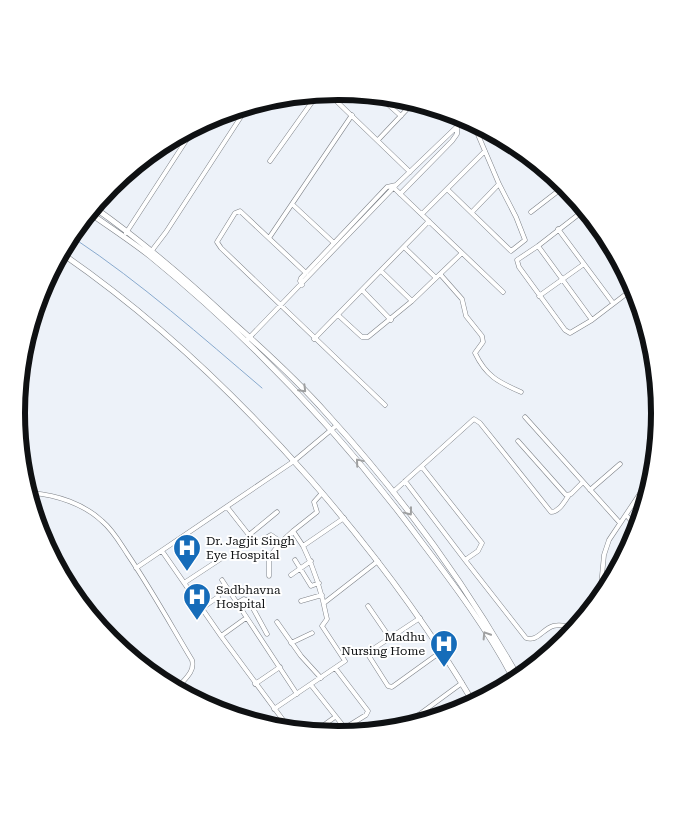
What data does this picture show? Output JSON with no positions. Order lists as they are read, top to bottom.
{
  "places": {
    "hospital": ["Dr. Jagjit Singh Eye Hospital", "Sadbhavna Hospital", "Madhu Nursing Home"]
  }
}
